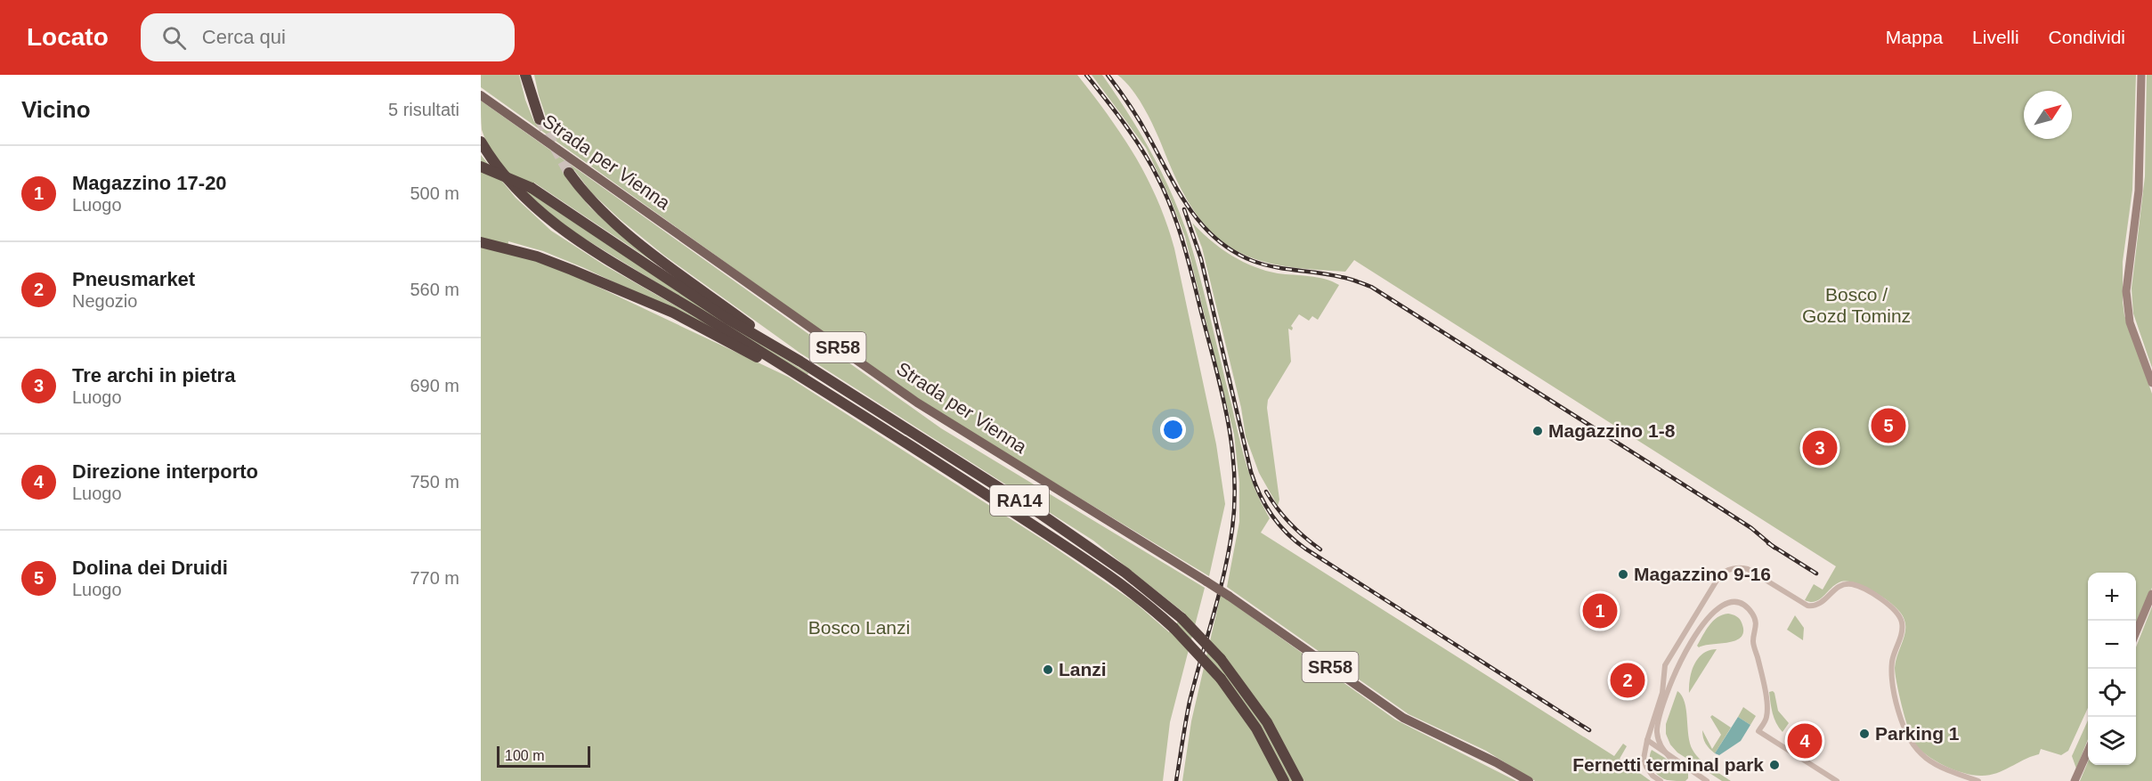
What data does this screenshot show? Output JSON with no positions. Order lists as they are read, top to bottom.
{
  "streets": {
    "highway": ["RA14"],
    "main road": ["Strada per Vienna", "SR58"]
  },
  "parks": ["Bosco / Gozd Tominz", "Bosco Lanzi"],
  "places": [
    "Magazzino 1-8",
    "Magazzino 9-16",
    "Lanzi",
    "Parking 1",
    "Fernetti terminal park"
  ],
  "scale_bar": "100 m",
  "north": "top right",
  "page": {
    "header": "Locato",
    "search": "Cerca qui",
    "nav": ["Mappa", "Livelli", "Condividi"],
    "heading": ["Vicino", "5 risultati"],
    "list": [
      {
        "mark": "1",
        "name": "Magazzino 17-20",
        "note": "Luogo",
        "value": "500 m"
      },
      {
        "mark": "2",
        "name": "Pneusmarket",
        "note": "Negozio",
        "value": "560 m"
      },
      {
        "mark": "3",
        "name": "Tre archi in pietra",
        "note": "Luogo",
        "value": "690 m"
      },
      {
        "mark": "4",
        "name": "Direzione interporto",
        "note": "Luogo",
        "value": "750 m"
      },
      {
        "mark": "5",
        "name": "Dolina dei Druidi",
        "note": "Luogo",
        "value": "770 m"
      }
    ],
    "pins": [
      "5",
      "3",
      "1",
      "2",
      "4"
    ],
    "map_buttons": ["+", "−"],
    "scale": "100 m"
  }
}
